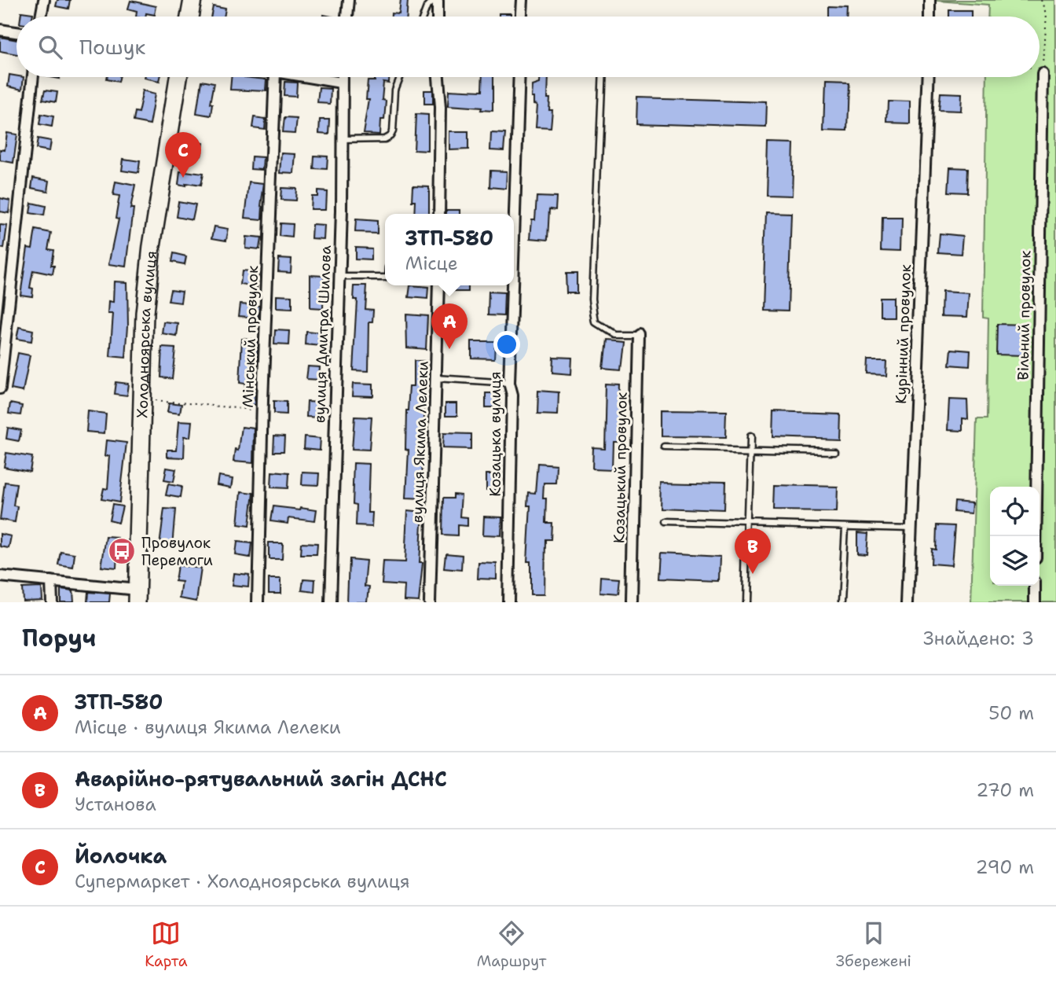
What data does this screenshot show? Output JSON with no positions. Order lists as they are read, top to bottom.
{
  "streets": {
    "main road": ["Холодноярська вулиця"],
    "street": [
      "Вільний провулок",
      "вулиця Дмитра Шилова",
      "Курінний провулок",
      "Мінський провулок",
      "Козацька вулиця",
      "вулиця Якима Лелеки",
      "Козацький провулок"
    ]
  },
  "places": {
    "bus stop": ["Провулок Перемоги"]
  },
  "page": {
    "search": "Пошук",
    "pins": ["C", "A", "B"],
    "popup": ["ЗТП-580", "Місце"],
    "heading": ["Поруч", "Знайдено: 3"],
    "list": [
      {
        "mark": "A",
        "name": "ЗТП-580",
        "note": "Місце · вулиця Якима Лелеки",
        "value": "50 m"
      },
      {
        "mark": "B",
        "name": "Аварійно-рятувальний загін ДСНС",
        "note": "Установа",
        "value": "270 m"
      },
      {
        "mark": "C",
        "name": "Йолочка",
        "note": "Супермаркет · Холодноярська вулиця",
        "value": "290 m"
      }
    ],
    "nav": ["Карта", "Маршрут", "Збережені"]
  }
}
